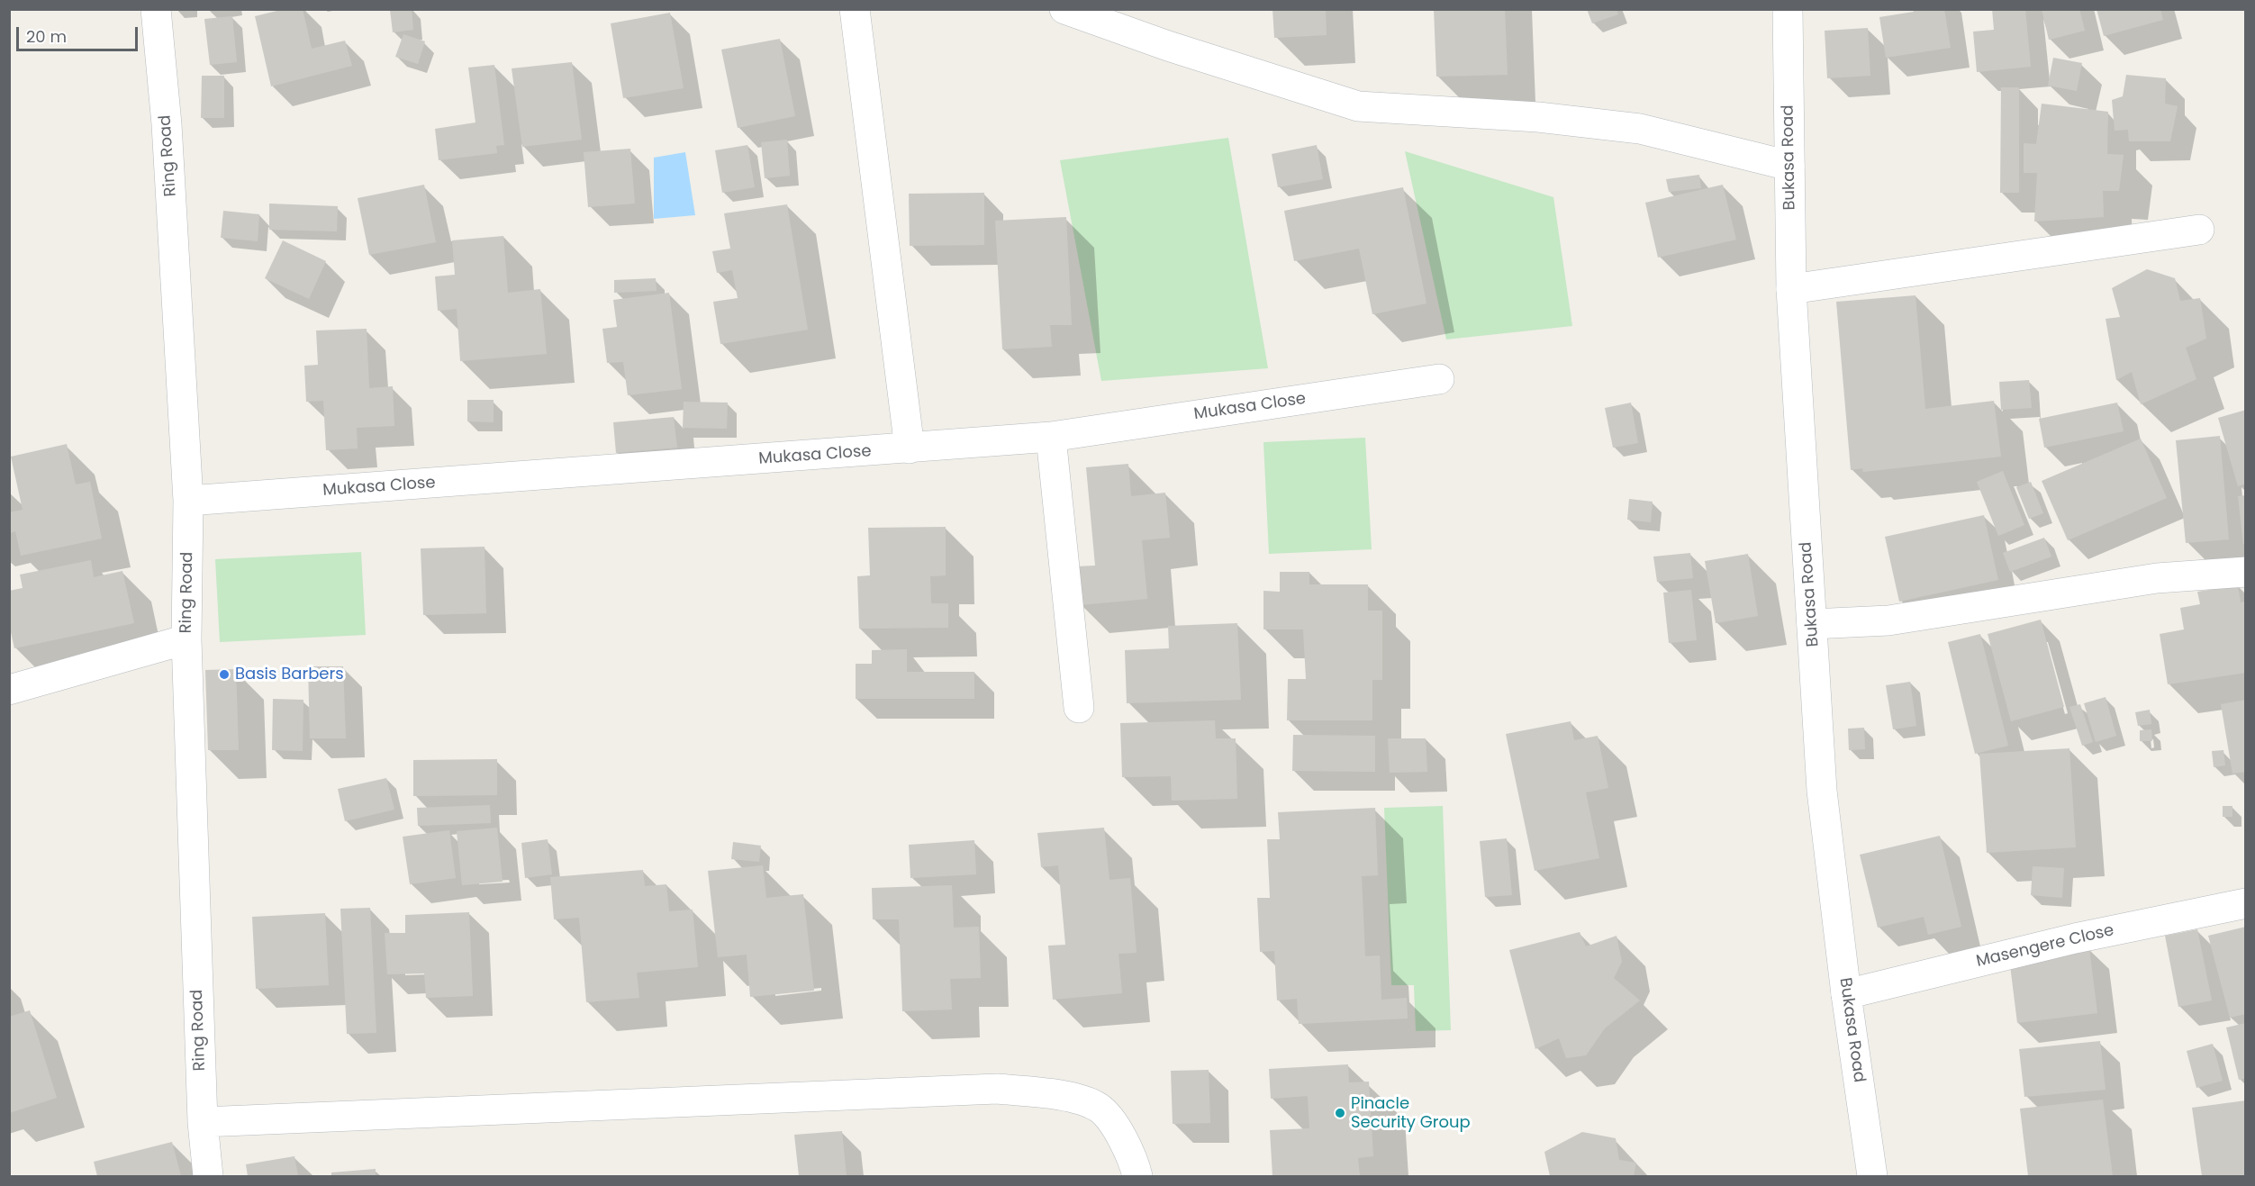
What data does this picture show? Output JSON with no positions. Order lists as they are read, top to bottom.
{
  "streets": {
    "street": [
      "Ring Road",
      "Bukasa Road",
      "Mukasa Close",
      "Masengere Close"
    ]
  },
  "crossings": [
    ["Ring Road", "Mukasa Close"],
    ["Bukasa Road", "Masengere Close"]
  ],
  "places": ["Basis Barbers", "Pinacle Security Group"],
  "scale_bar": "20 m"
}
